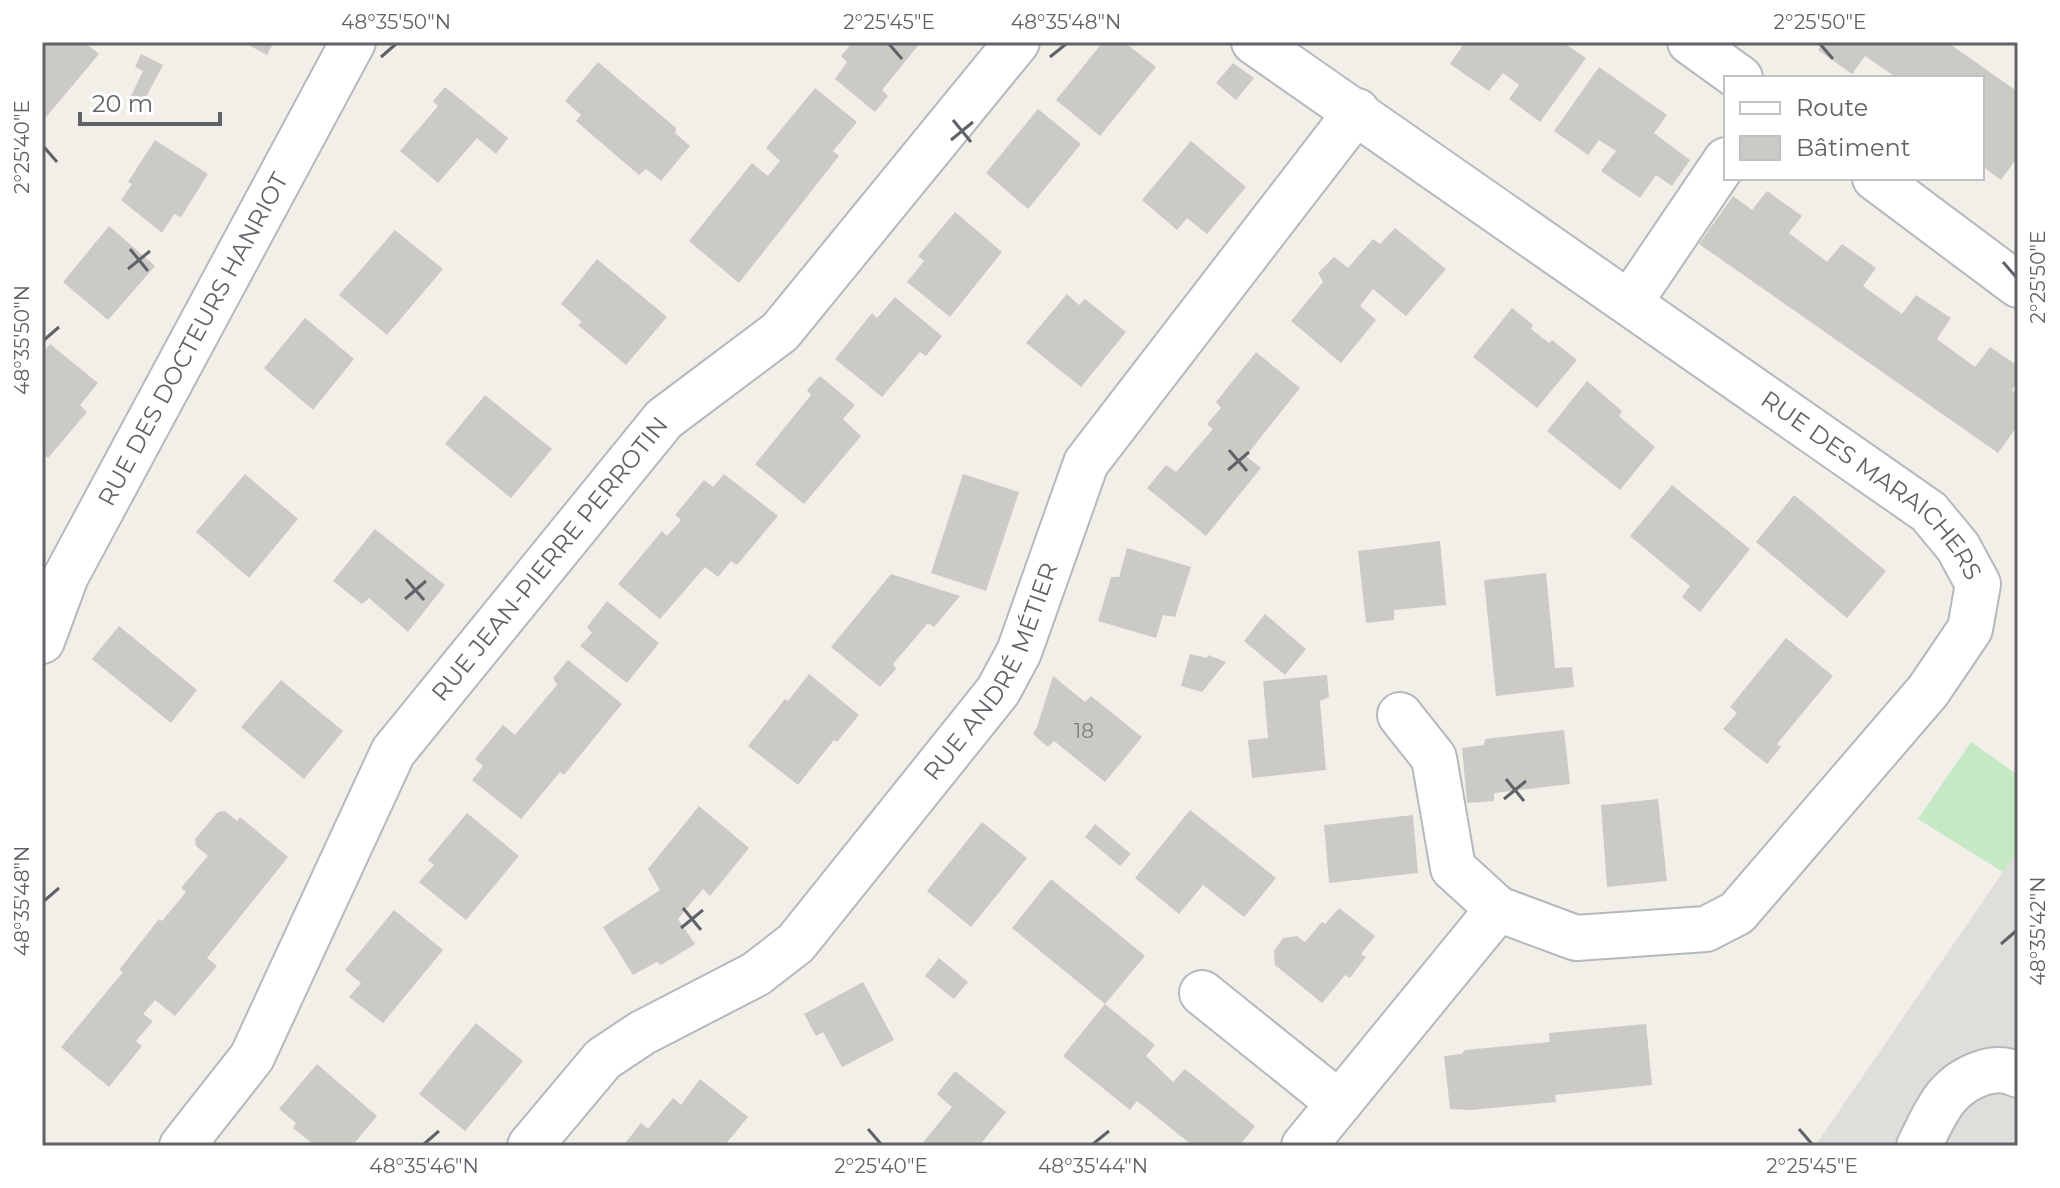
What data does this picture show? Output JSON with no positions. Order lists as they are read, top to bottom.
{
  "streets": {
    "street": [
      "RUE DES DOCTEURS HANRIOT",
      "RUE DES MARAICHERS",
      "RUE JEAN-PIERRE PERROTIN",
      "RUE ANDRÉ MÉTIER"
    ]
  },
  "crossings": [
    ["RUE DES MARAICHERS", "RUE ANDRÉ MÉTIER"]
  ],
  "house_numbers": ["18"],
  "legend": ["Route", "Bâtiment"],
  "scale_bar": "20 m",
  "coordinates": [
    "48°35'50\"N",
    "2°25'45\"E",
    "48°35'48\"N",
    "2°25'50\"E",
    "2°25'40\"E",
    "48°35'42\"N",
    "48°35'46\"N",
    "48°35'44\"N"
  ]
}
